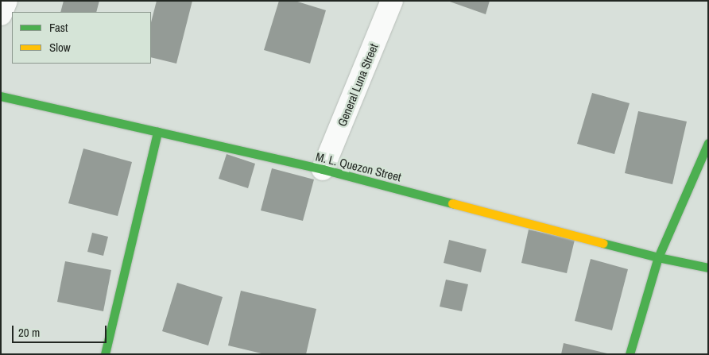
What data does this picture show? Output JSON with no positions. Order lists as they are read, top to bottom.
{
  "streets": {
    "main road": ["M. L. Quezon Street"],
    "street": ["General Luna Street"]
  },
  "crossings": [
    ["General Luna Street", "M. L. Quezon Street"]
  ],
  "legend": ["Fast", "Slow"],
  "scale_bar": "20 m"
}
